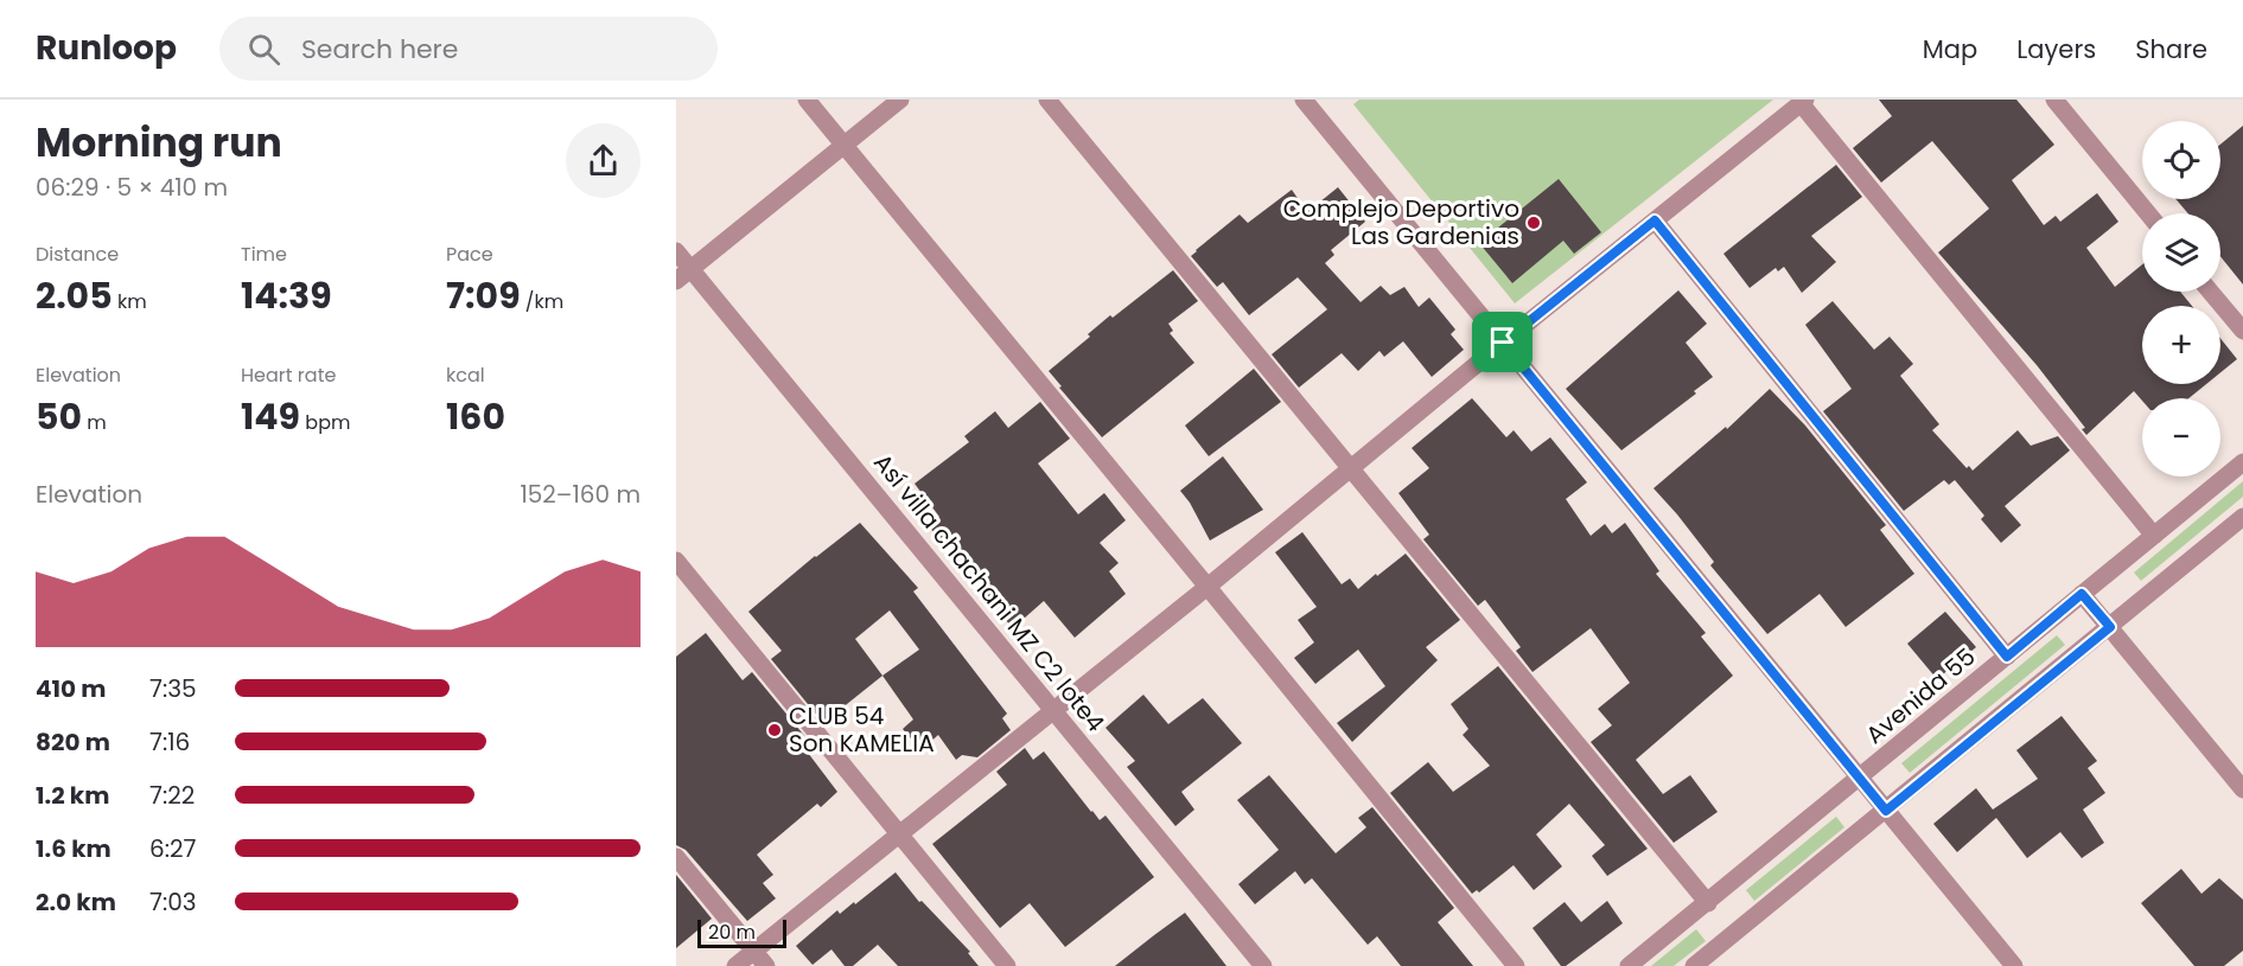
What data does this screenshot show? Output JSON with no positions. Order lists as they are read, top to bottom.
{
  "streets": {
    "street": ["Así villa chachani MZ C2 lote4", "Avenida 55"]
  },
  "places": ["Complejo Deportivo Las Gardenias", "CLUB 54 Son KAMELIA"],
  "scale_bar": "20 m",
  "page": {
    "header": "Runloop",
    "search": "Search here",
    "nav": ["Map", "Layers", "Share"],
    "heading": ["Morning run", "06:29 · 5 × 410 m"],
    "map_buttons": ["+", "−"],
    "stats": [
      ["Distance", "2.05 km"],
      ["Time", "14:39"],
      ["Pace", "7:09 /km"],
      ["Elevation", "50 m"],
      ["Heart rate", "149 bpm"],
      ["kcal", "160"]
    ],
    "chart": ["Elevation", "152–160 m"],
    "list": [
      {
        "name": "410 m",
        "note": "7:35"
      },
      {
        "name": "820 m",
        "note": "7:16"
      },
      {
        "name": "1.2 km",
        "note": "7:22"
      },
      {
        "name": "1.6 km",
        "note": "6:27"
      },
      {
        "name": "2.0 km",
        "note": "7:03"
      }
    ],
    "scale": "20 m"
  }
}
